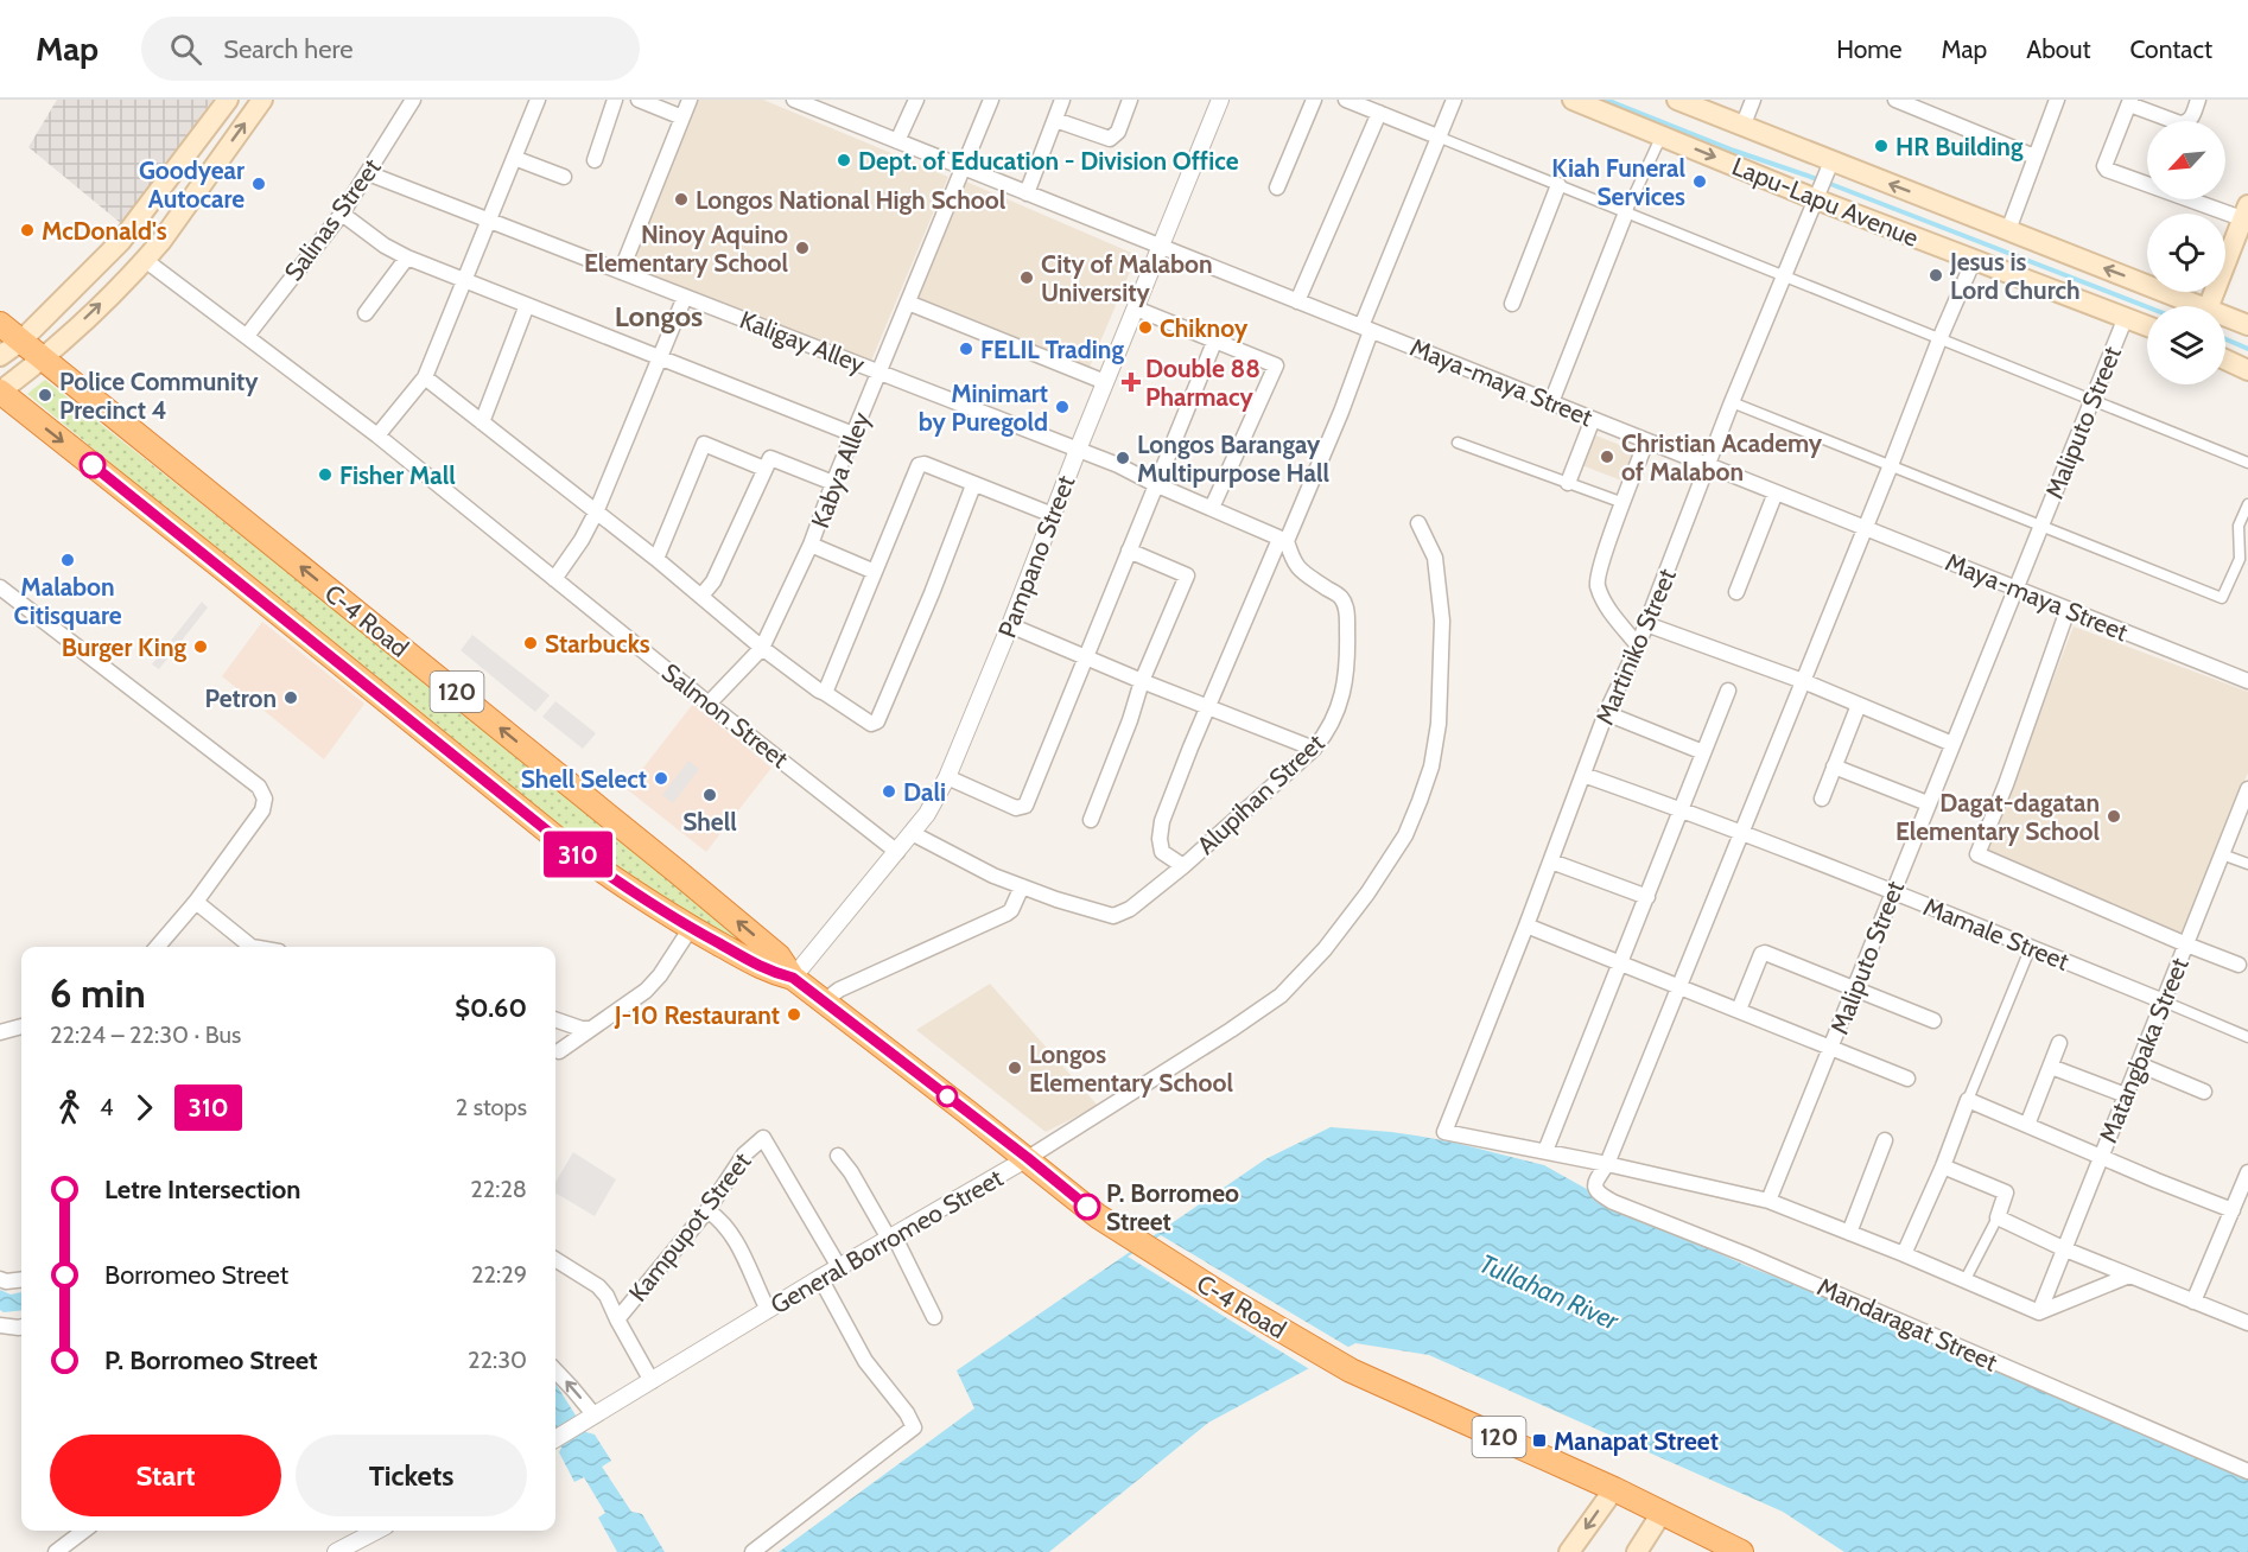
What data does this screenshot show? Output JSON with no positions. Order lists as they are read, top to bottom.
{
  "streets": {
    "highway": ["C-4 Road", "120"],
    "main road": ["Lapu-Lapu Avenue"],
    "street": [
      "Salinas Street",
      "Kaligay Alley",
      "Maya-maya Street",
      "Maliputo Street",
      "Kabya Alley",
      "Pampano Street",
      "Martiniko Street",
      "Salmon Street",
      "Alupihan Street",
      "Mamale Street",
      "Matangbaka Street",
      "Kampupot Street",
      "General Borromeo Street",
      "Mandaragat Street"
    ]
  },
  "crossings": [
    ["Lapu-Lapu Avenue", "Maliputo Street"],
    ["Lapu-Lapu Avenue", "Martiniko Street"],
    ["Salinas Street", "Kaligay Alley"],
    ["Salinas Street", "Salmon Street"],
    ["Kaligay Alley", "Kabya Alley"],
    ["Kaligay Alley", "Pampano Street"],
    ["Kaligay Alley", "Alupihan Street"],
    ["Maya-maya Street", "Maliputo Street"],
    ["Maya-maya Street", "Kabya Alley"],
    ["Maya-maya Street", "Pampano Street"],
    ["Maya-maya Street", "Martiniko Street"],
    ["Maliputo Street", "Mamale Street"],
    ["Kabya Alley", "Salmon Street"],
    ["Pampano Street", "C-4 Road"],
    ["Pampano Street", "Salmon Street"],
    ["Pampano Street", "Alupihan Street"],
    ["C-4 Road", "General Borromeo Street"],
    ["Martiniko Street", "Mamale Street"],
    ["Mamale Street", "Matangbaka Street"],
    ["Kampupot Street", "General Borromeo Street"]
  ],
  "districts": ["Longos"],
  "water": ["Tullahan River"],
  "places": {
    "other": [
      "HR Building",
      "Dept. of Education - Division Office",
      "Kiah Funeral Services",
      "Goodyear Autocare",
      "Longos National High School",
      "McDonald's",
      "Ninoy Aquino Elementary School",
      "Jesus is Lord Church",
      "City of Malabon University",
      "Chiknoy",
      "FELIL Trading",
      "Police Community Precinct 4",
      "Minimart by Puregold",
      "Christian Academy of Malabon",
      "Longos Barangay Multipurpose Hall",
      "Fisher Mall",
      "Malabon Citisquare",
      "Starbucks",
      "Burger King",
      "Petron",
      "Shell Select",
      "Dali",
      "Shell",
      "Dagat-dagatan Elementary School",
      "J-10 Restaurant",
      "Longos Elementary School",
      "P. Borromeo Street"
    ],
    "health": ["Double 88 Pharmacy"],
    "transit": ["Manapat Street"]
  },
  "lines": ["bus line 310"],
  "north": "bottom left",
  "page": {
    "header": "Map",
    "search": "Search here",
    "nav": [
      "Home",
      "Map",
      "About",
      "Contact"
    ],
    "on_map": "310",
    "heading": ["6 min", "22:24 – 22:30 · Bus", "$0.60"],
    "legs": ["4", "310", "2 stops"],
    "list": [
      {
        "name": "Letre Intersection",
        "value": "22:28"
      },
      {
        "name": "Borromeo Street",
        "value": "22:29"
      },
      {
        "name": "P. Borromeo Street",
        "value": "22:30"
      }
    ],
    "buttons": ["Start", "Tickets"]
  }
}
